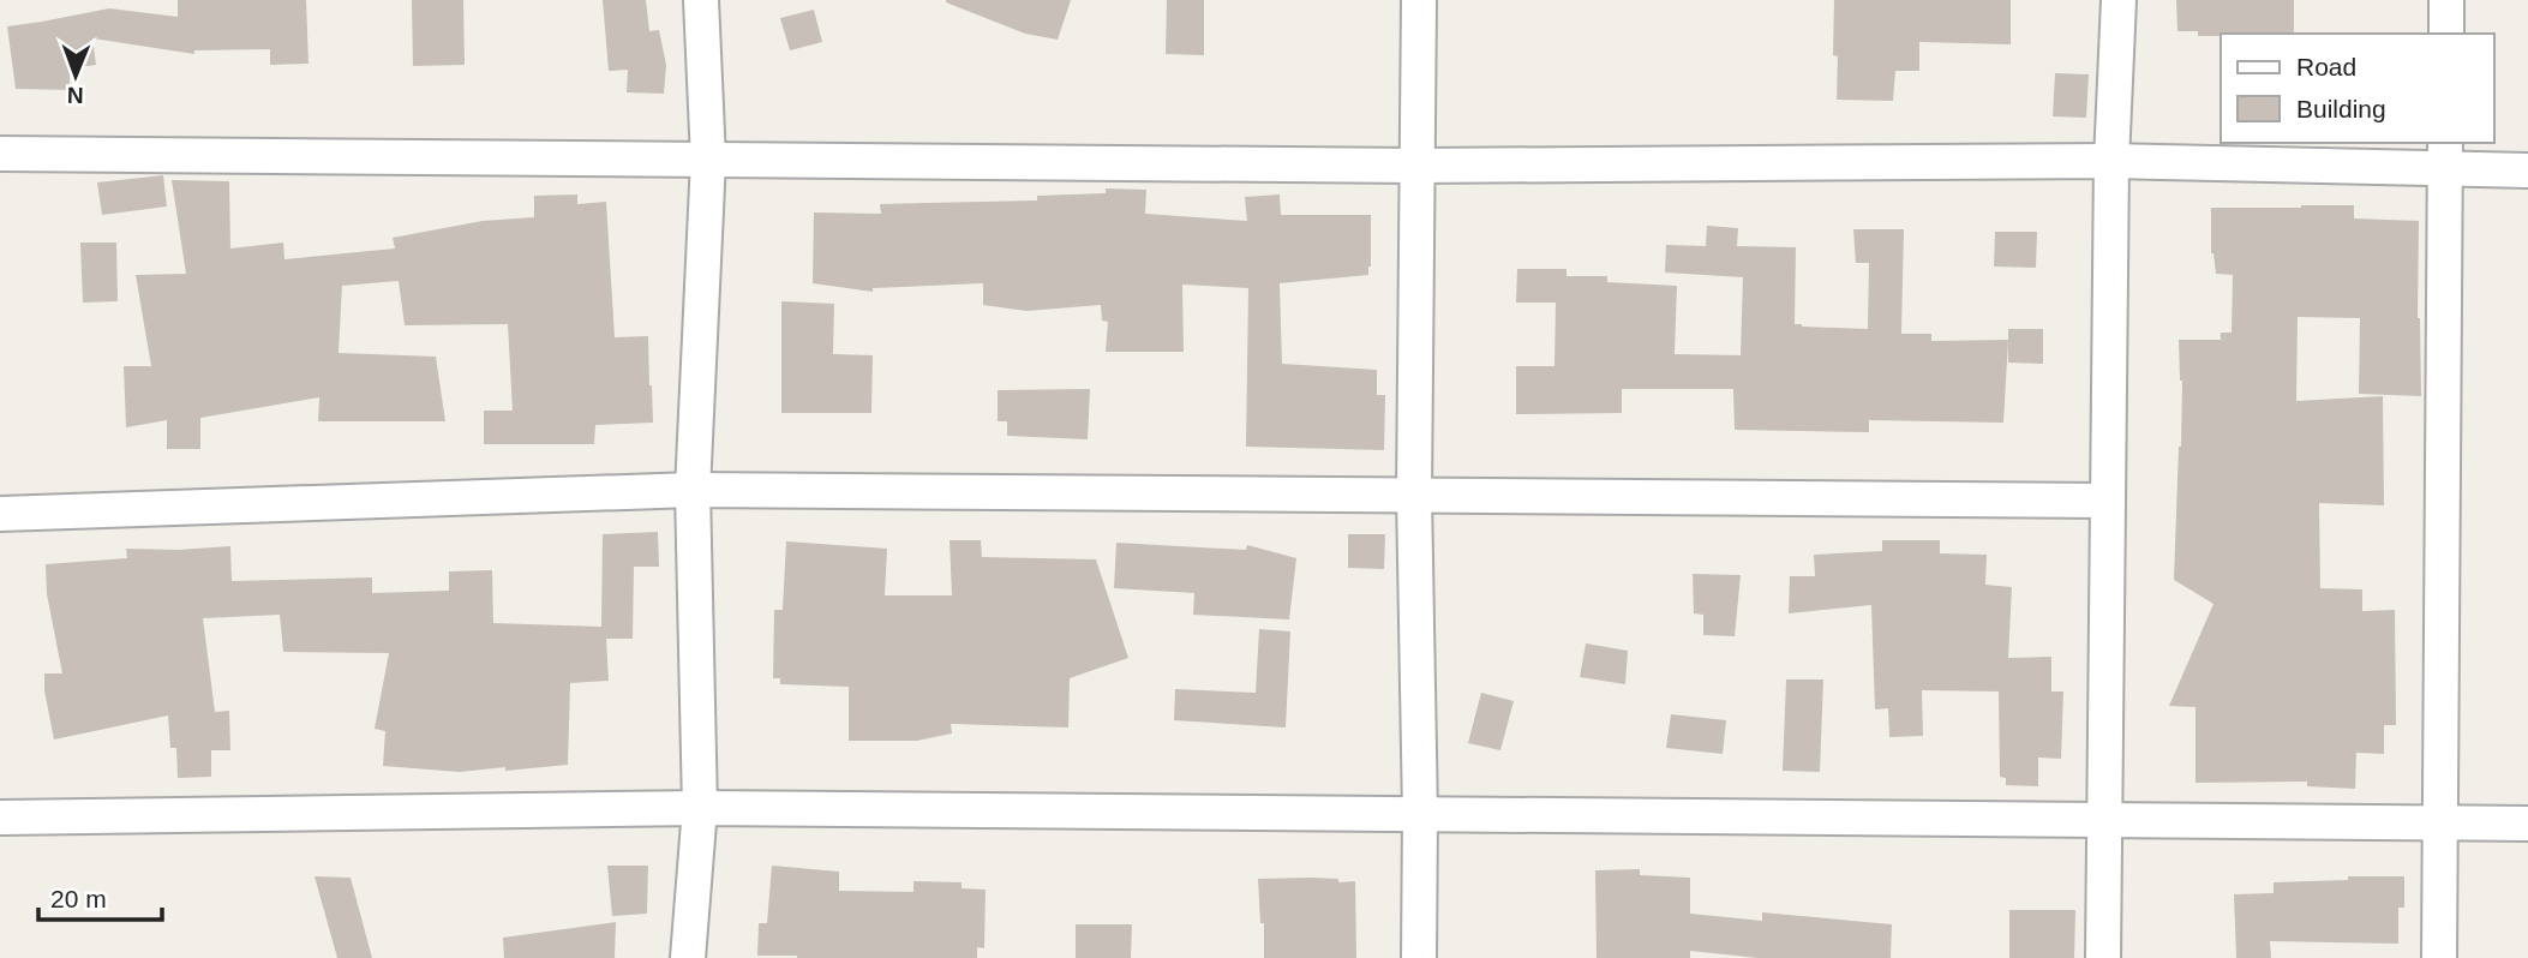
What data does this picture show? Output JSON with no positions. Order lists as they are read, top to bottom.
{
  "legend": ["Road", "Building"],
  "scale_bar": "20 m",
  "north": "bottom"
}
